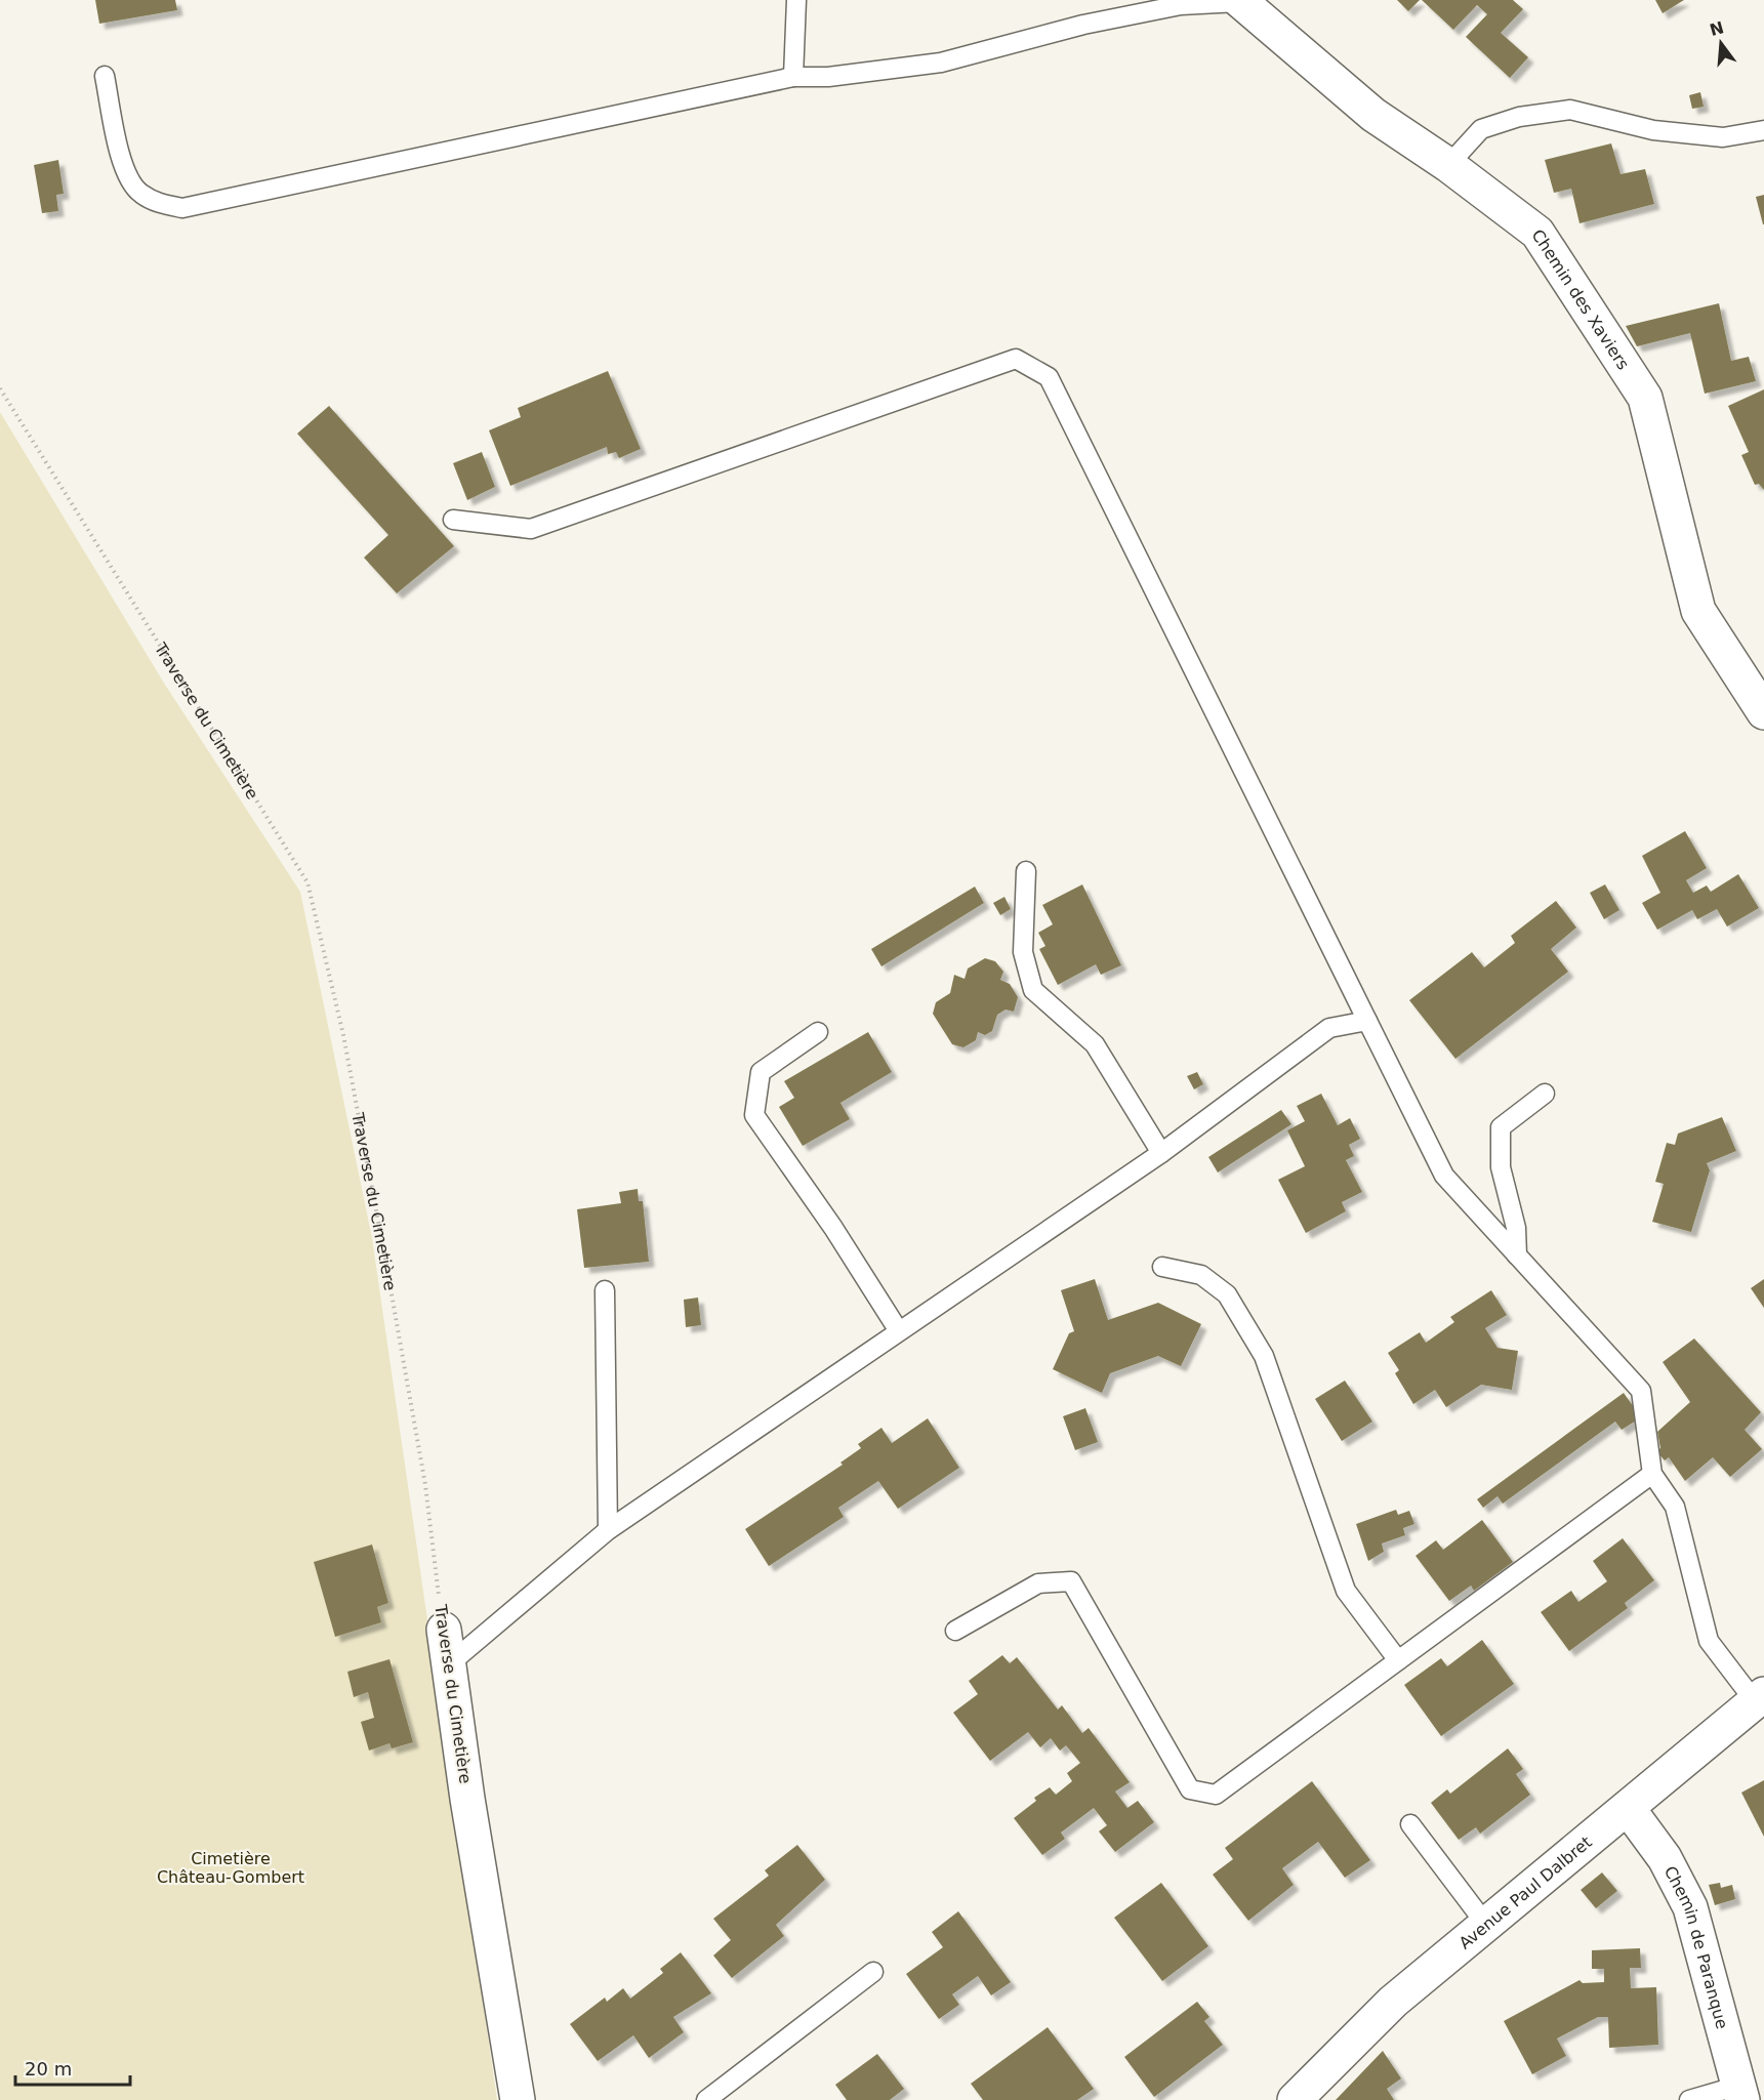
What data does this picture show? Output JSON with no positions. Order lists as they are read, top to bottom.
{
  "streets": {
    "street": [
      "Chemin des Xaviers",
      "Traverse du Cimetière",
      "Avenue Paul Dalbret",
      "Chemin de Paranque"
    ]
  },
  "crossings": [
    ["Avenue Paul Dalbret", "Chemin de Paranque"]
  ],
  "parks": ["Cimetière Château-Gombert"],
  "scale_bar": "20 m",
  "north": "top"
}
